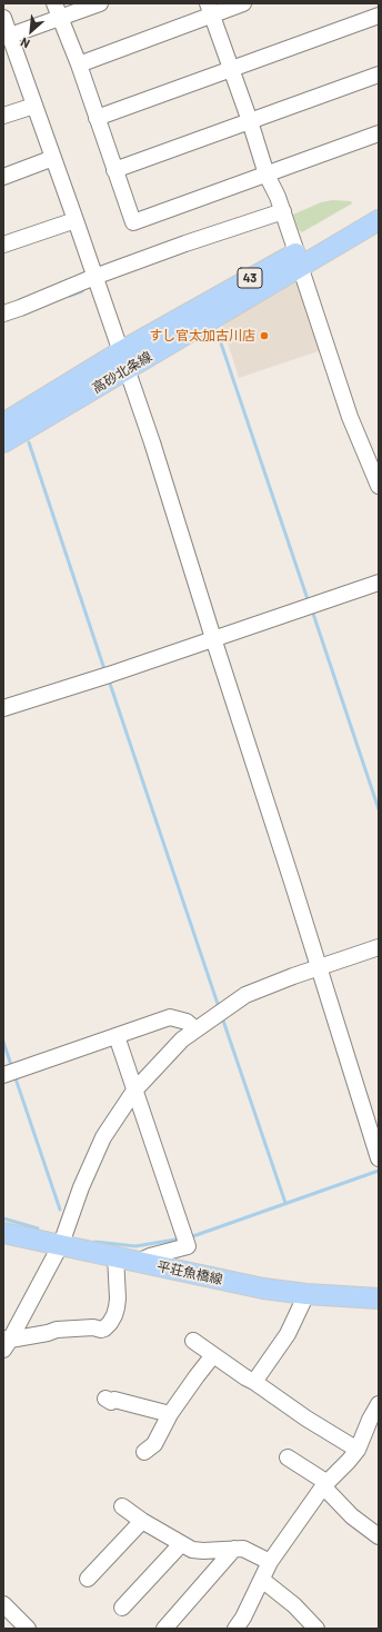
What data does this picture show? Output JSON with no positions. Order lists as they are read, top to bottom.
{
  "streets": {
    "main road": ["43", "高砂北条線", "平荘魚橋線"]
  },
  "places": ["すし官太加古川店"],
  "north": "bottom left"
}
